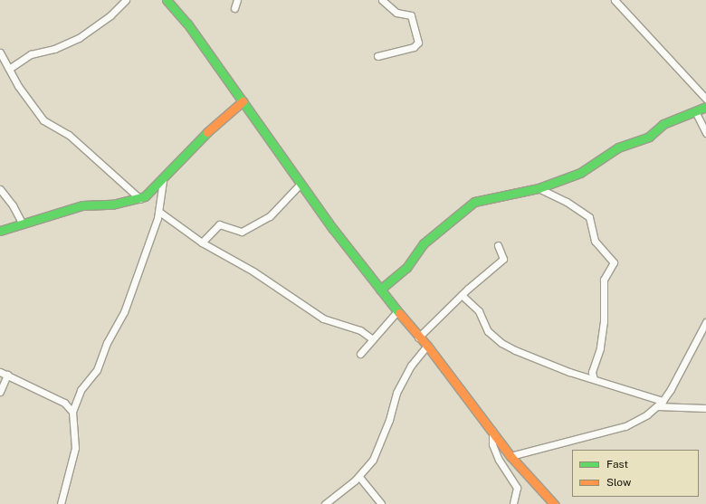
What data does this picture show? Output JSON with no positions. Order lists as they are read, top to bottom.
{
  "legend": ["Fast", "Slow"]
}
